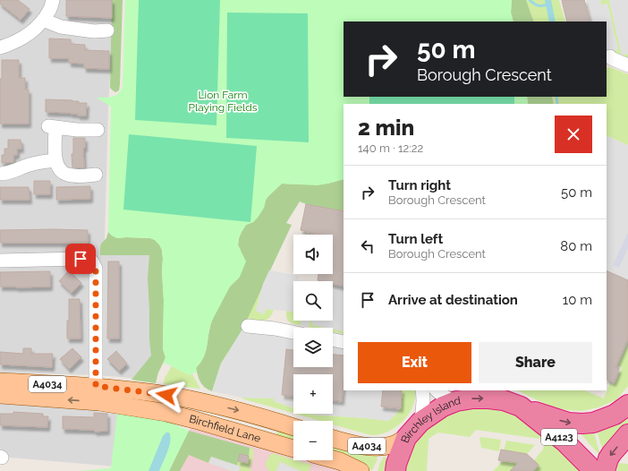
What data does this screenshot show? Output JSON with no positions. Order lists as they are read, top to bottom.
{
  "streets": {
    "highway": ["Birchley Island", "A4123"],
    "main road": ["A4034", "Birchfield Lane"]
  },
  "crossings": [
    ["A4034", "Birchley Island"],
    ["Birchley Island", "A4123"]
  ],
  "parks": ["Lion Farm Playing Fields"],
  "page": {
    "turn": ["50 m", "Borough Crescent"],
    "heading": ["2 min", "140 m · 12:22"],
    "list": [
      {
        "name": "Turn right",
        "note": "Borough Crescent",
        "value": "50 m"
      },
      {
        "name": "Turn left",
        "note": "Borough Crescent",
        "value": "80 m"
      },
      {
        "name": "Arrive at destination",
        "value": "10 m"
      }
    ],
    "map_buttons": ["+", "−"],
    "buttons": ["Exit", "Share"]
  }
}
